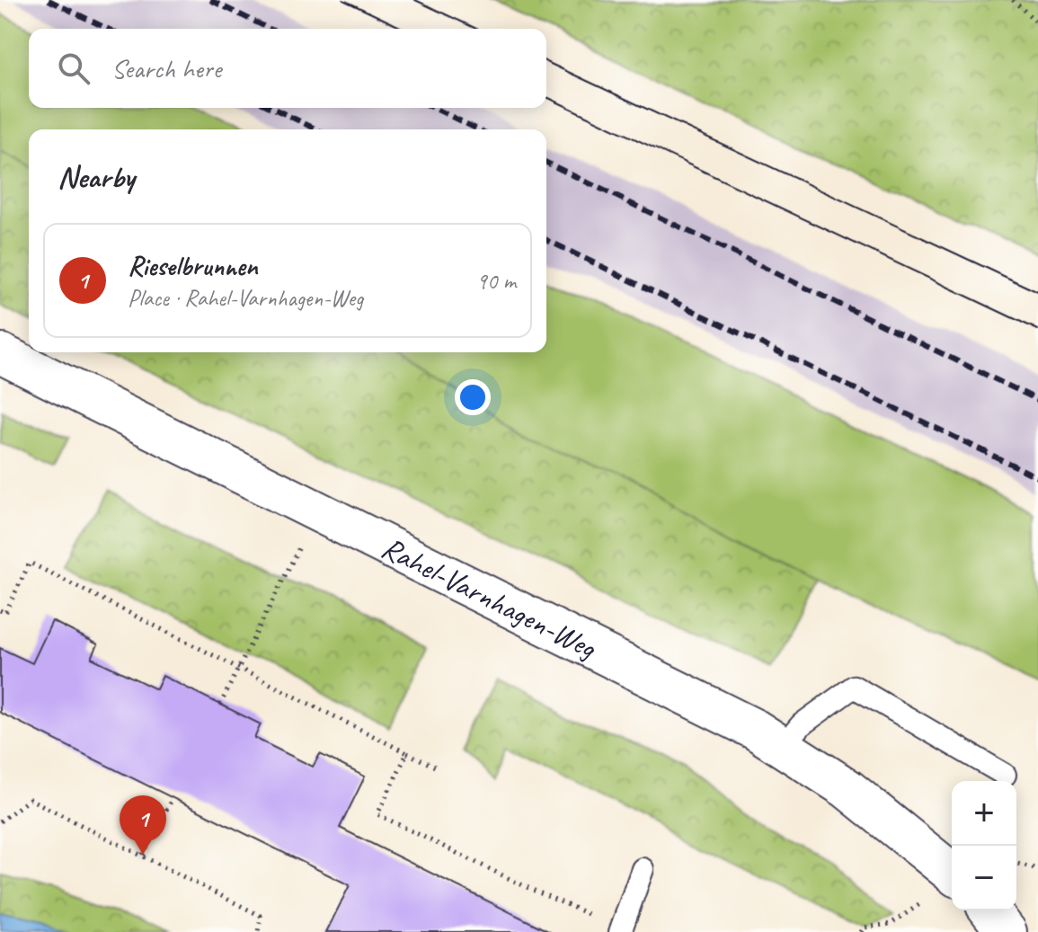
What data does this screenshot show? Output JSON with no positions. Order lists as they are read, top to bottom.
{
  "streets": {
    "street": ["Rahel-Varnhagen-Weg"]
  },
  "page": {
    "search": "Search here",
    "heading": "Nearby",
    "list": [
      {
        "mark": "1",
        "name": "Rieselbrunnen",
        "note": "Place · Rahel-Varnhagen-Weg",
        "value": "90 m"
      }
    ],
    "map_buttons": ["+", "−"],
    "pins": "1"
  }
}
